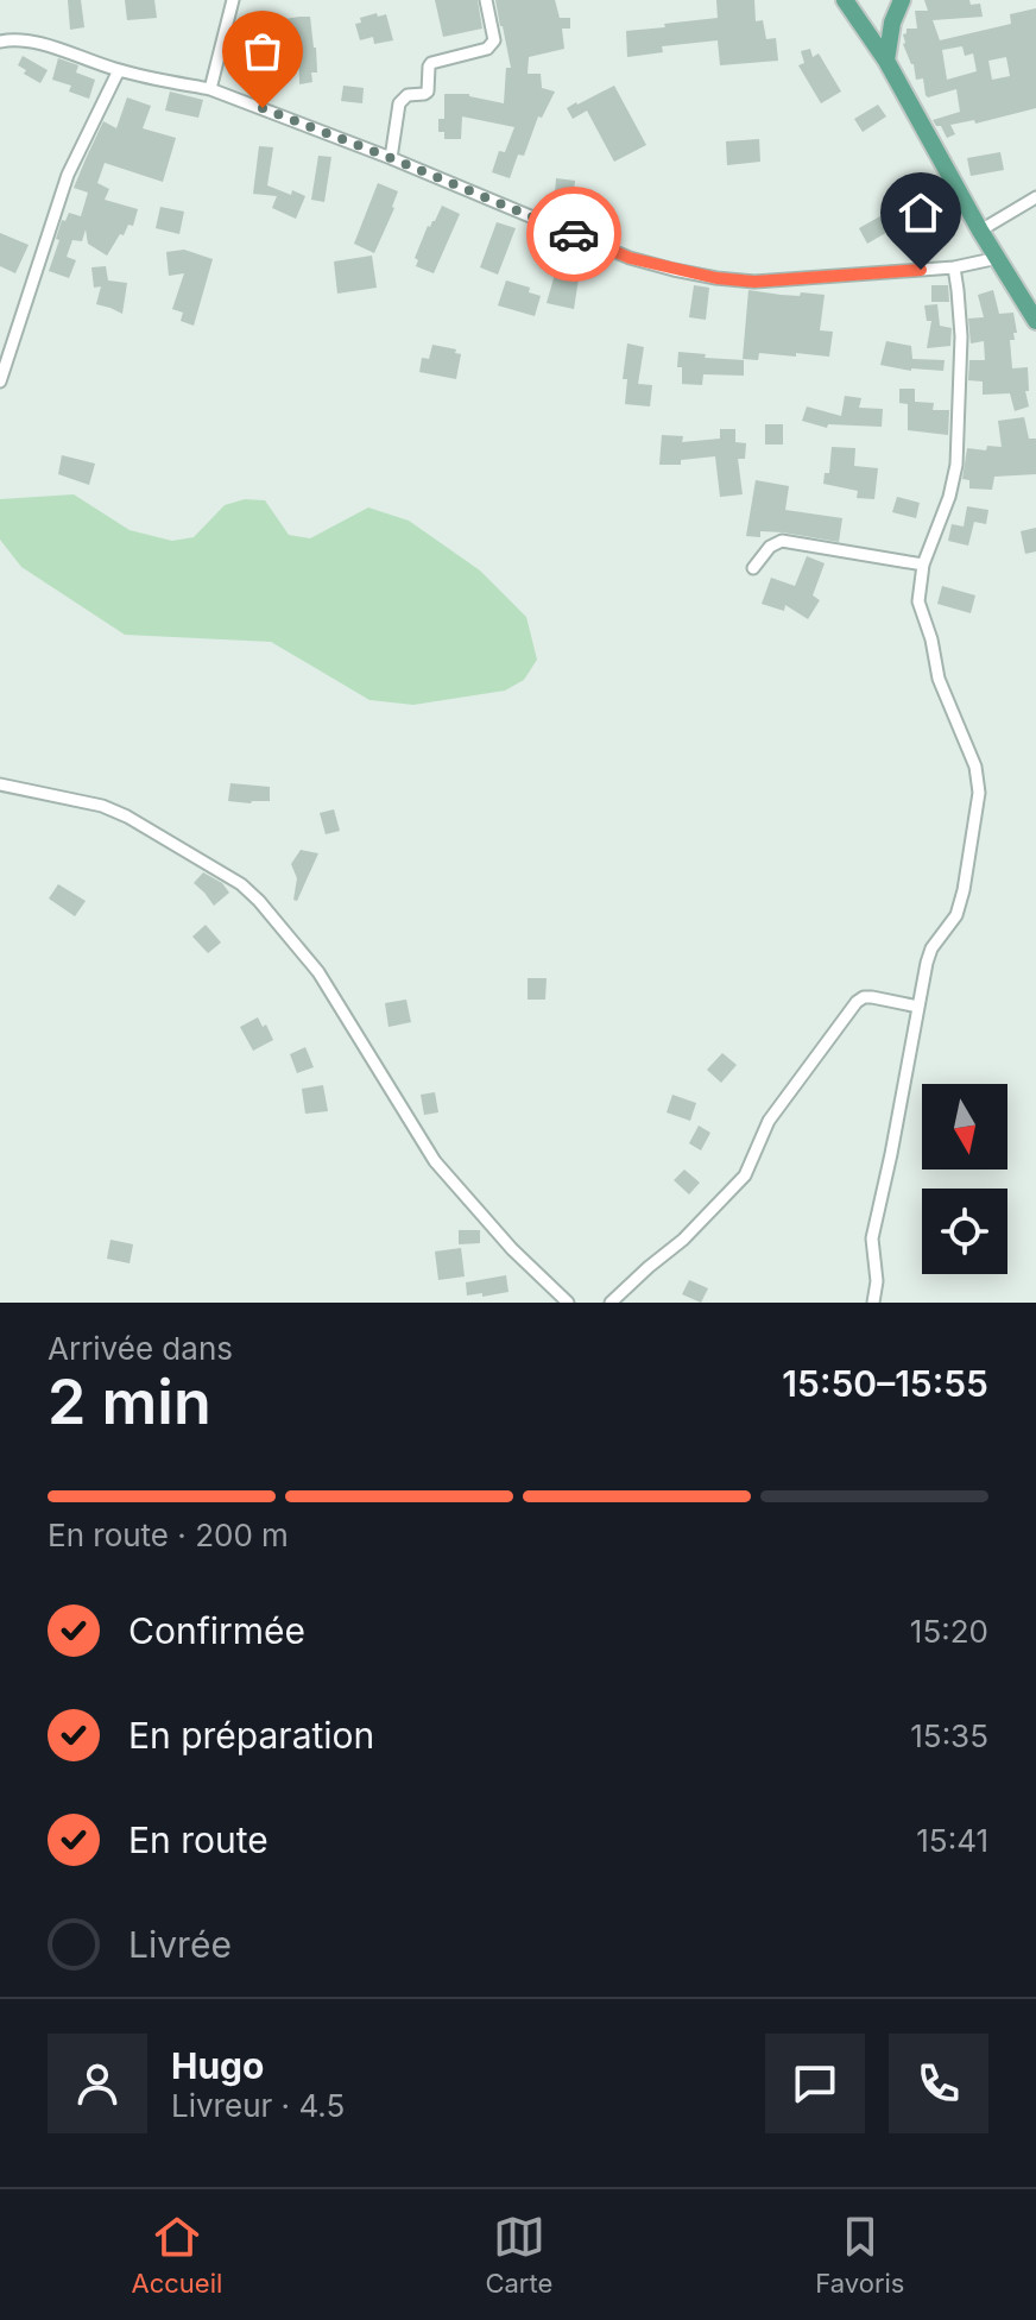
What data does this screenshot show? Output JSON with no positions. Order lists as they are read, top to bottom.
{
  "north": "bottom",
  "page": {
    "heading": ["2 min", "Arrivée dans", "15:50–15:55"],
    "panel": ["Hugo", "Livreur · 4.5"],
    "bar": "En route · 200 m",
    "list": [
      ["Confirmée", "15:20"],
      ["En préparation", "15:35"],
      ["En route", "15:41"],
      "Livrée"
    ],
    "tabs": ["Accueil", "Carte", "Favoris"]
  }
}
